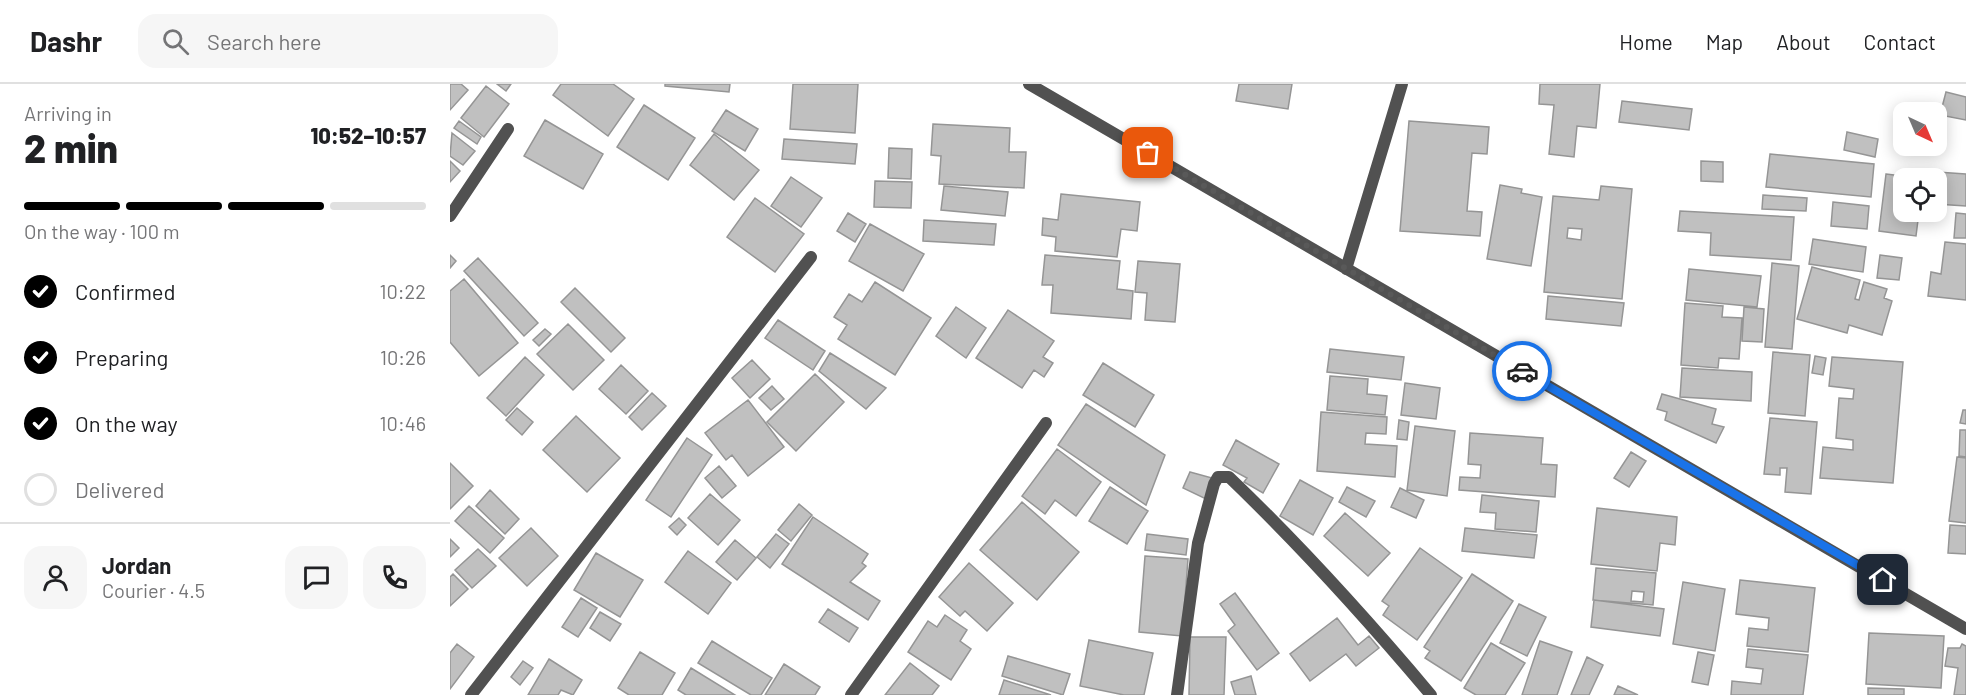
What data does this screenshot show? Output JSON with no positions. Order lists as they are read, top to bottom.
{
  "north": "bottom right",
  "page": {
    "header": "Dashr",
    "search": "Search here",
    "nav": [
      "Home",
      "Map",
      "About",
      "Contact"
    ],
    "heading": ["2 min", "Arriving in", "10:52–10:57"],
    "panel": ["Jordan", "Courier · 4.5"],
    "bar": "On the way · 100 m",
    "list": [
      ["Confirmed", "10:22"],
      ["Preparing", "10:26"],
      ["On the way", "10:46"],
      "Delivered"
    ]
  }
}
